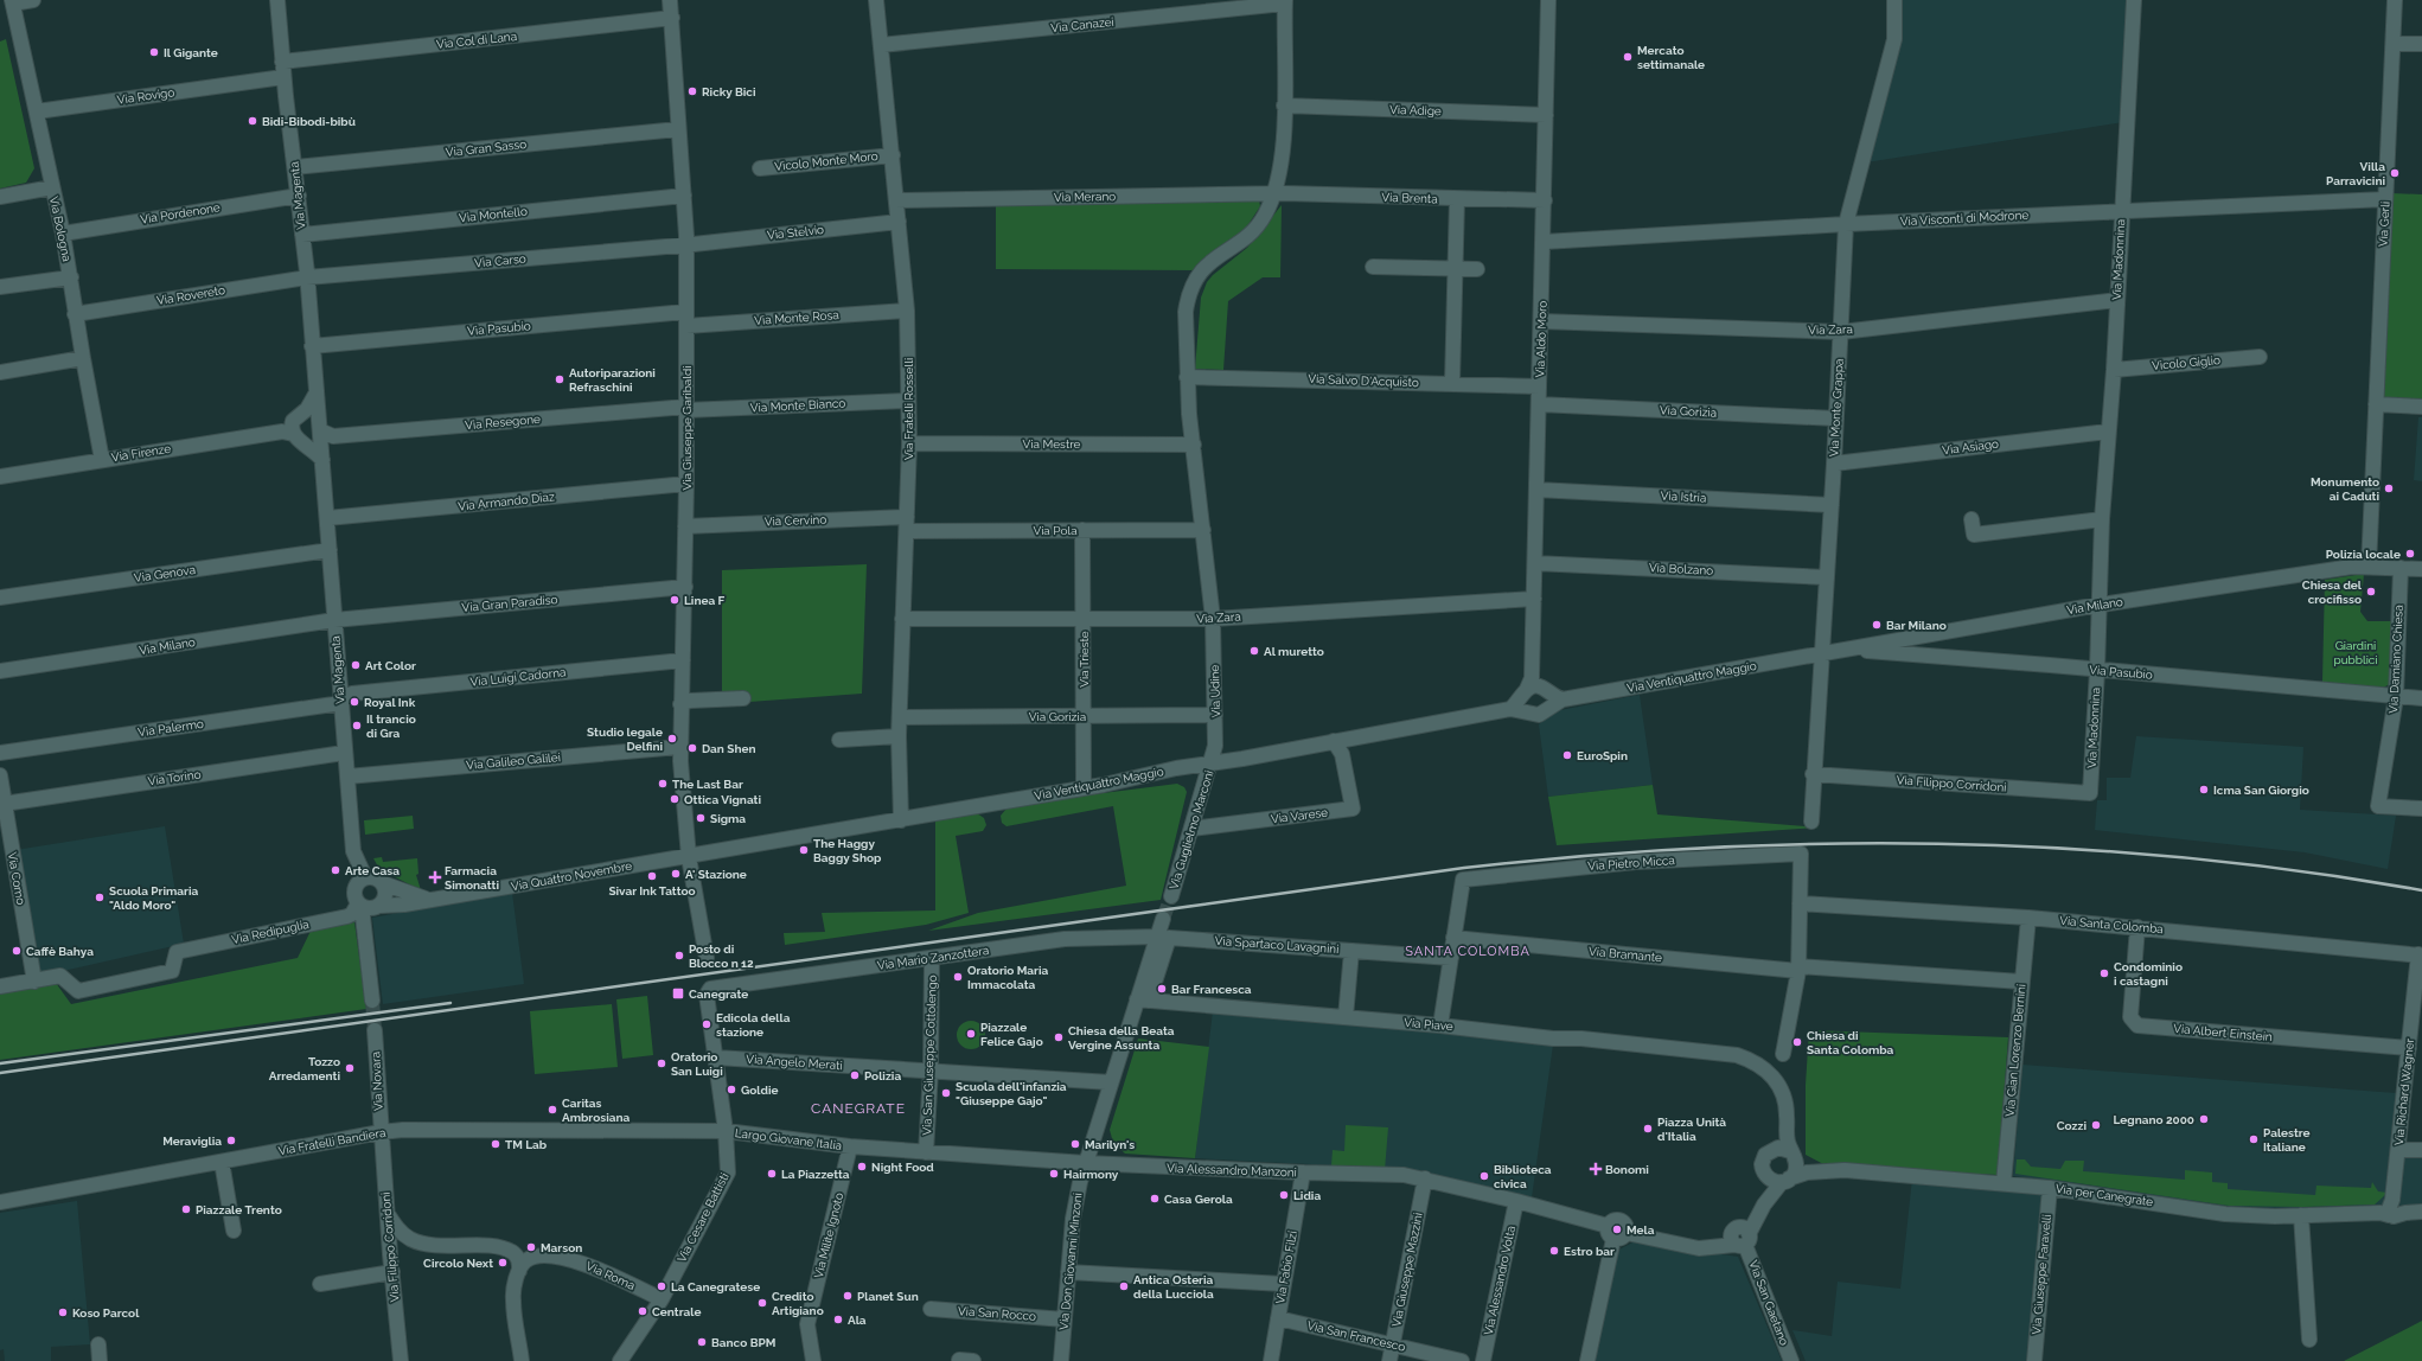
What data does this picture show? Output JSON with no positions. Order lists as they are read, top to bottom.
{
  "streets": {
    "street": [
      "Via Canazei",
      "Via Col di Lana",
      "Via Rovigo",
      "Via Adige",
      "Via Gran Sasso",
      "Vicolo Monte Moro",
      "Via Magenta",
      "Via Merano",
      "Via Brenta",
      "Via Pordenone",
      "Via Montello",
      "Via Visconti di Modrone",
      "Via Gerli",
      "Via Bologna",
      "Via Stelvio",
      "Via Madonnina",
      "Via Carso",
      "Via Rovereto",
      "Via Monte Rosa",
      "Via Pasubio",
      "Via Zara",
      "Via Aldo Moro",
      "Vicolo Giglio",
      "Via Salvo D'Acquisto",
      "Via Monte Bianco",
      "Via Monte Grappa",
      "Via Fratelli Rosselli",
      "Via Gorizia",
      "Via Resegone",
      "Via Giuseppe Garibaldi",
      "Via Mestre",
      "Via Asiago",
      "Via Firenze",
      "Via Istria",
      "Via Armando Diaz",
      "Via Cervino",
      "Via Pola",
      "Via Bolzano",
      "Via Genova",
      "Via Gran Paradiso",
      "Via Milano",
      "Via Trieste",
      "Via Damiano Chiesa",
      "Via Luigi Cadorna",
      "Via Ventiquattro Maggio",
      "Via Udine",
      "Via Palermo",
      "Via Galileo Galilei",
      "Via Torino",
      "Via Filippo Corridoni",
      "Via Varese",
      "Via Guglielmo Marconi",
      "Via Pietro Micca",
      "Via Quattro Novembre",
      "Via Como",
      "Via Santa Colomba",
      "Via Redipuglia",
      "Via Spartaco Lavagnini",
      "Via Bramante",
      "Via Mario Zanzottera",
      "Via Piave",
      "Via Albert Einstein",
      "Via Gian Lorenzo Bernini",
      "Via San Giuseppe Cottolengo",
      "Via Angelo Merati",
      "Via Novara",
      "Via Richard Wagner",
      "Largo Giovane Italia",
      "Via Fratelli Bandiera",
      "Via Alessandro Manzoni",
      "Via per Canegrate",
      "Via Cesare Battisti",
      "Via Milite Ignoto",
      "Via Don Giovanni Minzoni",
      "Via Fabio Filzi",
      "Via Giuseppe Mazzini",
      "Via Giuseppe Faravelli",
      "Via Roma",
      "Via Alessandro Volta",
      "Via San Gaetano",
      "Via San Rocco",
      "Via San Francesco"
    ]
  },
  "crossings": [
    ["Via Canazei", "Via Fratelli Rosselli"],
    ["Via Canazei", "Via Udine"],
    ["Via Col di Lana", "Via Magenta"],
    ["Via Col di Lana", "Via Giuseppe Garibaldi"],
    ["Via Rovigo", "Via Magenta"],
    ["Via Rovigo", "Via Bologna"],
    ["Via Adige", "Via Aldo Moro"],
    ["Via Adige", "Via Udine"],
    ["Via Gran Sasso", "Via Magenta"],
    ["Via Gran Sasso", "Via Giuseppe Garibaldi"],
    ["Vicolo Monte Moro", "Via Fratelli Rosselli"],
    ["Via Magenta", "Via Pordenone"],
    ["Via Magenta", "Via Montello"],
    ["Via Magenta", "Via Carso"],
    ["Via Magenta", "Via Rovereto"],
    ["Via Magenta", "Via Pasubio"],
    ["Via Magenta", "Via Resegone"],
    ["Via Magenta", "Via Firenze"],
    ["Via Magenta", "Via Armando Diaz"],
    ["Via Magenta", "Via Genova"],
    ["Via Magenta", "Via Gran Paradiso"],
    ["Via Magenta", "Via Milano"],
    ["Via Magenta", "Via Luigi Cadorna"],
    ["Via Magenta", "Via Palermo"],
    ["Via Magenta", "Via Galileo Galilei"],
    ["Via Magenta", "Via Torino"],
    ["Via Magenta", "Via Quattro Novembre"],
    ["Via Magenta", "Via Redipuglia"],
    ["Via Merano", "Via Brenta"],
    ["Via Merano", "Via Fratelli Rosselli"],
    ["Via Merano", "Via Udine"],
    ["Via Brenta", "Via Aldo Moro"],
    ["Via Brenta", "Via Udine"],
    ["Via Pordenone", "Via Bologna"],
    ["Via Montello", "Via Giuseppe Garibaldi"],
    ["Via Visconti di Modrone", "Via Gerli"],
    ["Via Visconti di Modrone", "Via Madonnina"],
    ["Via Visconti di Modrone", "Via Aldo Moro"],
    ["Via Visconti di Modrone", "Via Monte Grappa"],
    ["Via Gerli", "Via Milano"],
    ["Via Bologna", "Via Rovereto"],
    ["Via Bologna", "Via Firenze"],
    ["Via Stelvio", "Via Carso"],
    ["Via Stelvio", "Via Fratelli Rosselli"],
    ["Via Stelvio", "Via Giuseppe Garibaldi"],
    ["Via Madonnina", "Via Pasubio"],
    ["Via Madonnina", "Via Zara"],
    ["Via Madonnina", "Vicolo Giglio"],
    ["Via Madonnina", "Via Asiago"],
    ["Via Madonnina", "Via Milano"],
    ["Via Madonnina", "Via Filippo Corridoni"],
    ["Via Carso", "Via Rovereto"],
    ["Via Carso", "Via Giuseppe Garibaldi"],
    ["Via Monte Rosa", "Via Pasubio"],
    ["Via Monte Rosa", "Via Fratelli Rosselli"],
    ["Via Monte Rosa", "Via Giuseppe Garibaldi"],
    ["Via Pasubio", "Via Monte Grappa"],
    ["Via Pasubio", "Via Giuseppe Garibaldi"],
    ["Via Pasubio", "Via Milano"],
    ["Via Pasubio", "Via Damiano Chiesa"],
    ["Via Pasubio", "Via Ventiquattro Maggio"],
    ["Via Zara", "Via Aldo Moro"],
    ["Via Zara", "Via Monte Grappa"],
    ["Via Zara", "Via Fratelli Rosselli"],
    ["Via Zara", "Via Trieste"],
    ["Via Zara", "Via Udine"],
    ["Via Aldo Moro", "Via Salvo D'Acquisto"],
    ["Via Aldo Moro", "Via Gorizia"],
    ["Via Aldo Moro", "Via Istria"],
    ["Via Aldo Moro", "Via Bolzano"],
    ["Via Salvo D'Acquisto", "Via Udine"],
    ["Via Monte Bianco", "Via Fratelli Rosselli"],
    ["Via Monte Bianco", "Via Resegone"],
    ["Via Monte Bianco", "Via Giuseppe Garibaldi"],
    ["Via Monte Grappa", "Via Gorizia"],
    ["Via Monte Grappa", "Via Asiago"],
    ["Via Monte Grappa", "Via Istria"],
    ["Via Monte Grappa", "Via Bolzano"],
    ["Via Monte Grappa", "Via Milano"],
    ["Via Monte Grappa", "Via Ventiquattro Maggio"],
    ["Via Monte Grappa", "Via Filippo Corridoni"],
    ["Via Fratelli Rosselli", "Via Gorizia"],
    ["Via Fratelli Rosselli", "Via Mestre"],
    ["Via Fratelli Rosselli", "Via Cervino"],
    ["Via Fratelli Rosselli", "Via Pola"],
    ["Via Fratelli Rosselli", "Via Ventiquattro Maggio"],
    ["Via Gorizia", "Via Trieste"],
    ["Via Gorizia", "Via Udine"],
    ["Via Resegone", "Via Giuseppe Garibaldi"],
    ["Via Resegone", "Via Firenze"],
    ["Via Giuseppe Garibaldi", "Via Armando Diaz"],
    ["Via Giuseppe Garibaldi", "Via Cervino"],
    ["Via Giuseppe Garibaldi", "Via Gran Paradiso"],
    ["Via Giuseppe Garibaldi", "Via Luigi Cadorna"],
    ["Via Giuseppe Garibaldi", "Via Ventiquattro Maggio"],
    ["Via Giuseppe Garibaldi", "Via Galileo Galilei"],
    ["Via Giuseppe Garibaldi", "Via Quattro Novembre"],
    ["Via Mestre", "Via Udine"],
    ["Via Pola", "Via Trieste"],
    ["Via Pola", "Via Udine"],
    ["Via Gran Paradiso", "Via Milano"],
    ["Via Milano", "Via Ventiquattro Maggio"],
    ["Via Trieste", "Via Ventiquattro Maggio"],
    ["Via Luigi Cadorna", "Via Palermo"],
    ["Via Ventiquattro Maggio", "Via Udine"],
    ["Via Ventiquattro Maggio", "Via Varese"],
    ["Via Ventiquattro Maggio", "Via Guglielmo Marconi"],
    ["Via Ventiquattro Maggio", "Via Quattro Novembre"],
    ["Via Udine", "Via Guglielmo Marconi"],
    ["Via Torino", "Via Como"],
    ["Via Filippo Corridoni", "Via Novara"],
    ["Via Filippo Corridoni", "Via Fratelli Bandiera"],
    ["Via Varese", "Via Guglielmo Marconi"],
    ["Via Pietro Micca", "Via Santa Colomba"],
    ["Via Pietro Micca", "Via Bramante"],
    ["Via Quattro Novembre", "Via Redipuglia"],
    ["Via Como", "Via Redipuglia"],
    ["Via Santa Colomba", "Via Albert Einstein"],
    ["Via Santa Colomba", "Via Gian Lorenzo Bernini"],
    ["Via Santa Colomba", "Via Richard Wagner"],
    ["Via Spartaco Lavagnini", "Via Piave"],
    ["Via Bramante", "Via Gian Lorenzo Bernini"],
    ["Via Mario Zanzottera", "Via San Giuseppe Cottolengo"],
    ["Via Mario Zanzottera", "Via Cesare Battisti"],
    ["Via Piave", "Via per Canegrate"],
    ["Via Albert Einstein", "Via Richard Wagner"],
    ["Via Gian Lorenzo Bernini", "Via per Canegrate"],
    ["Via San Giuseppe Cottolengo", "Via Angelo Merati"],
    ["Via San Giuseppe Cottolengo", "Via Alessandro Manzoni"],
    ["Via Angelo Merati", "Via Cesare Battisti"],
    ["Via Novara", "Via Fratelli Bandiera"],
    ["Via Richard Wagner", "Via per Canegrate"],
    ["Largo Giovane Italia", "Via Fratelli Bandiera"],
    ["Largo Giovane Italia", "Via Alessandro Manzoni"],
    ["Largo Giovane Italia", "Via Cesare Battisti"],
    ["Largo Giovane Italia", "Via Milite Ignoto"],
    ["Via Fratelli Bandiera", "Via Cesare Battisti"],
    ["Via Alessandro Manzoni", "Via Milite Ignoto"],
    ["Via Alessandro Manzoni", "Via Don Giovanni Minzoni"],
    ["Via Alessandro Manzoni", "Via Fabio Filzi"],
    ["Via Alessandro Manzoni", "Via Giuseppe Mazzini"],
    ["Via Alessandro Manzoni", "Via Alessandro Volta"],
    ["Via Alessandro Manzoni", "Via San Gaetano"],
    ["Via per Canegrate", "Via Giuseppe Faravelli"],
    ["Via Cesare Battisti", "Via Roma"],
    ["Via Don Giovanni Minzoni", "Via San Rocco"],
    ["Via Fabio Filzi", "Via San Francesco"],
    ["Via Giuseppe Mazzini", "Via San Francesco"]
  ],
  "districts": ["SANTA COLOMBA", "CANEGRATE"],
  "parks": ["Giardini pubblici"],
  "places": {
    "other": [
      "Il Gigante",
      "Mercato settimanale",
      "Ricky Bici",
      "Bidi-Bibodi-bibù",
      "Villa Parravicini",
      "Autoriparazioni Refraschini",
      "Monumento ai Caduti",
      "Polizia locale",
      "Chiesa del crocifisso",
      "Linea F",
      "Bar Milano",
      "Al muretto",
      "Art Color",
      "Royal Ink",
      "Il trancio di Gra",
      "Studio legale Delfini",
      "Dan Shen",
      "EuroSpin",
      "The Last Bar",
      "Icma San Giorgio",
      "Ottica Vignati",
      "Sigma",
      "The Haggy Baggy Shop",
      "Arte Casa",
      "A' Stazione",
      "Sivar Ink Tattoo",
      "Scuola Primaria \"Aldo Moro\"",
      "Caffè Bahya",
      "Posto di Blocco n 12",
      "Condominio i castagni",
      "Oratorio Maria Immacolata",
      "Bar Francesca",
      "Edicola della stazione",
      "Piazzale Felice Gajo",
      "Chiesa della Beata Vergine Assunta",
      "Chiesa di Santa Colomba",
      "Oratorio San Luigi",
      "Tozzo Arredamenti",
      "Polizia",
      "Goldie",
      "Scuola dell'infanzia \"Giuseppe Gajo\"",
      "Caritas Ambrosiana",
      "Legnano 2000",
      "Cozzi",
      "Piazza Unità d'Italia",
      "Palestre Italiane",
      "Meraviglia",
      "TM Lab",
      "Marilyn's",
      "Night Food",
      "La Piazzetta",
      "Hairmony",
      "Biblioteca civica",
      "Lidia",
      "Casa Gerola",
      "Piazzale Trento",
      "Mela",
      "Marson",
      "Estro bar",
      "Circolo Next",
      "La Canegratese",
      "Antica Osteria della Lucciola",
      "Planet Sun",
      "Credito Artigiano",
      "Centrale",
      "Koso Parcol",
      "Ala",
      "Banco BPM"
    ],
    "health": ["Farmacia Simonatti", "Bonomi"],
    "transit": ["Canegrate"]
  }
}
